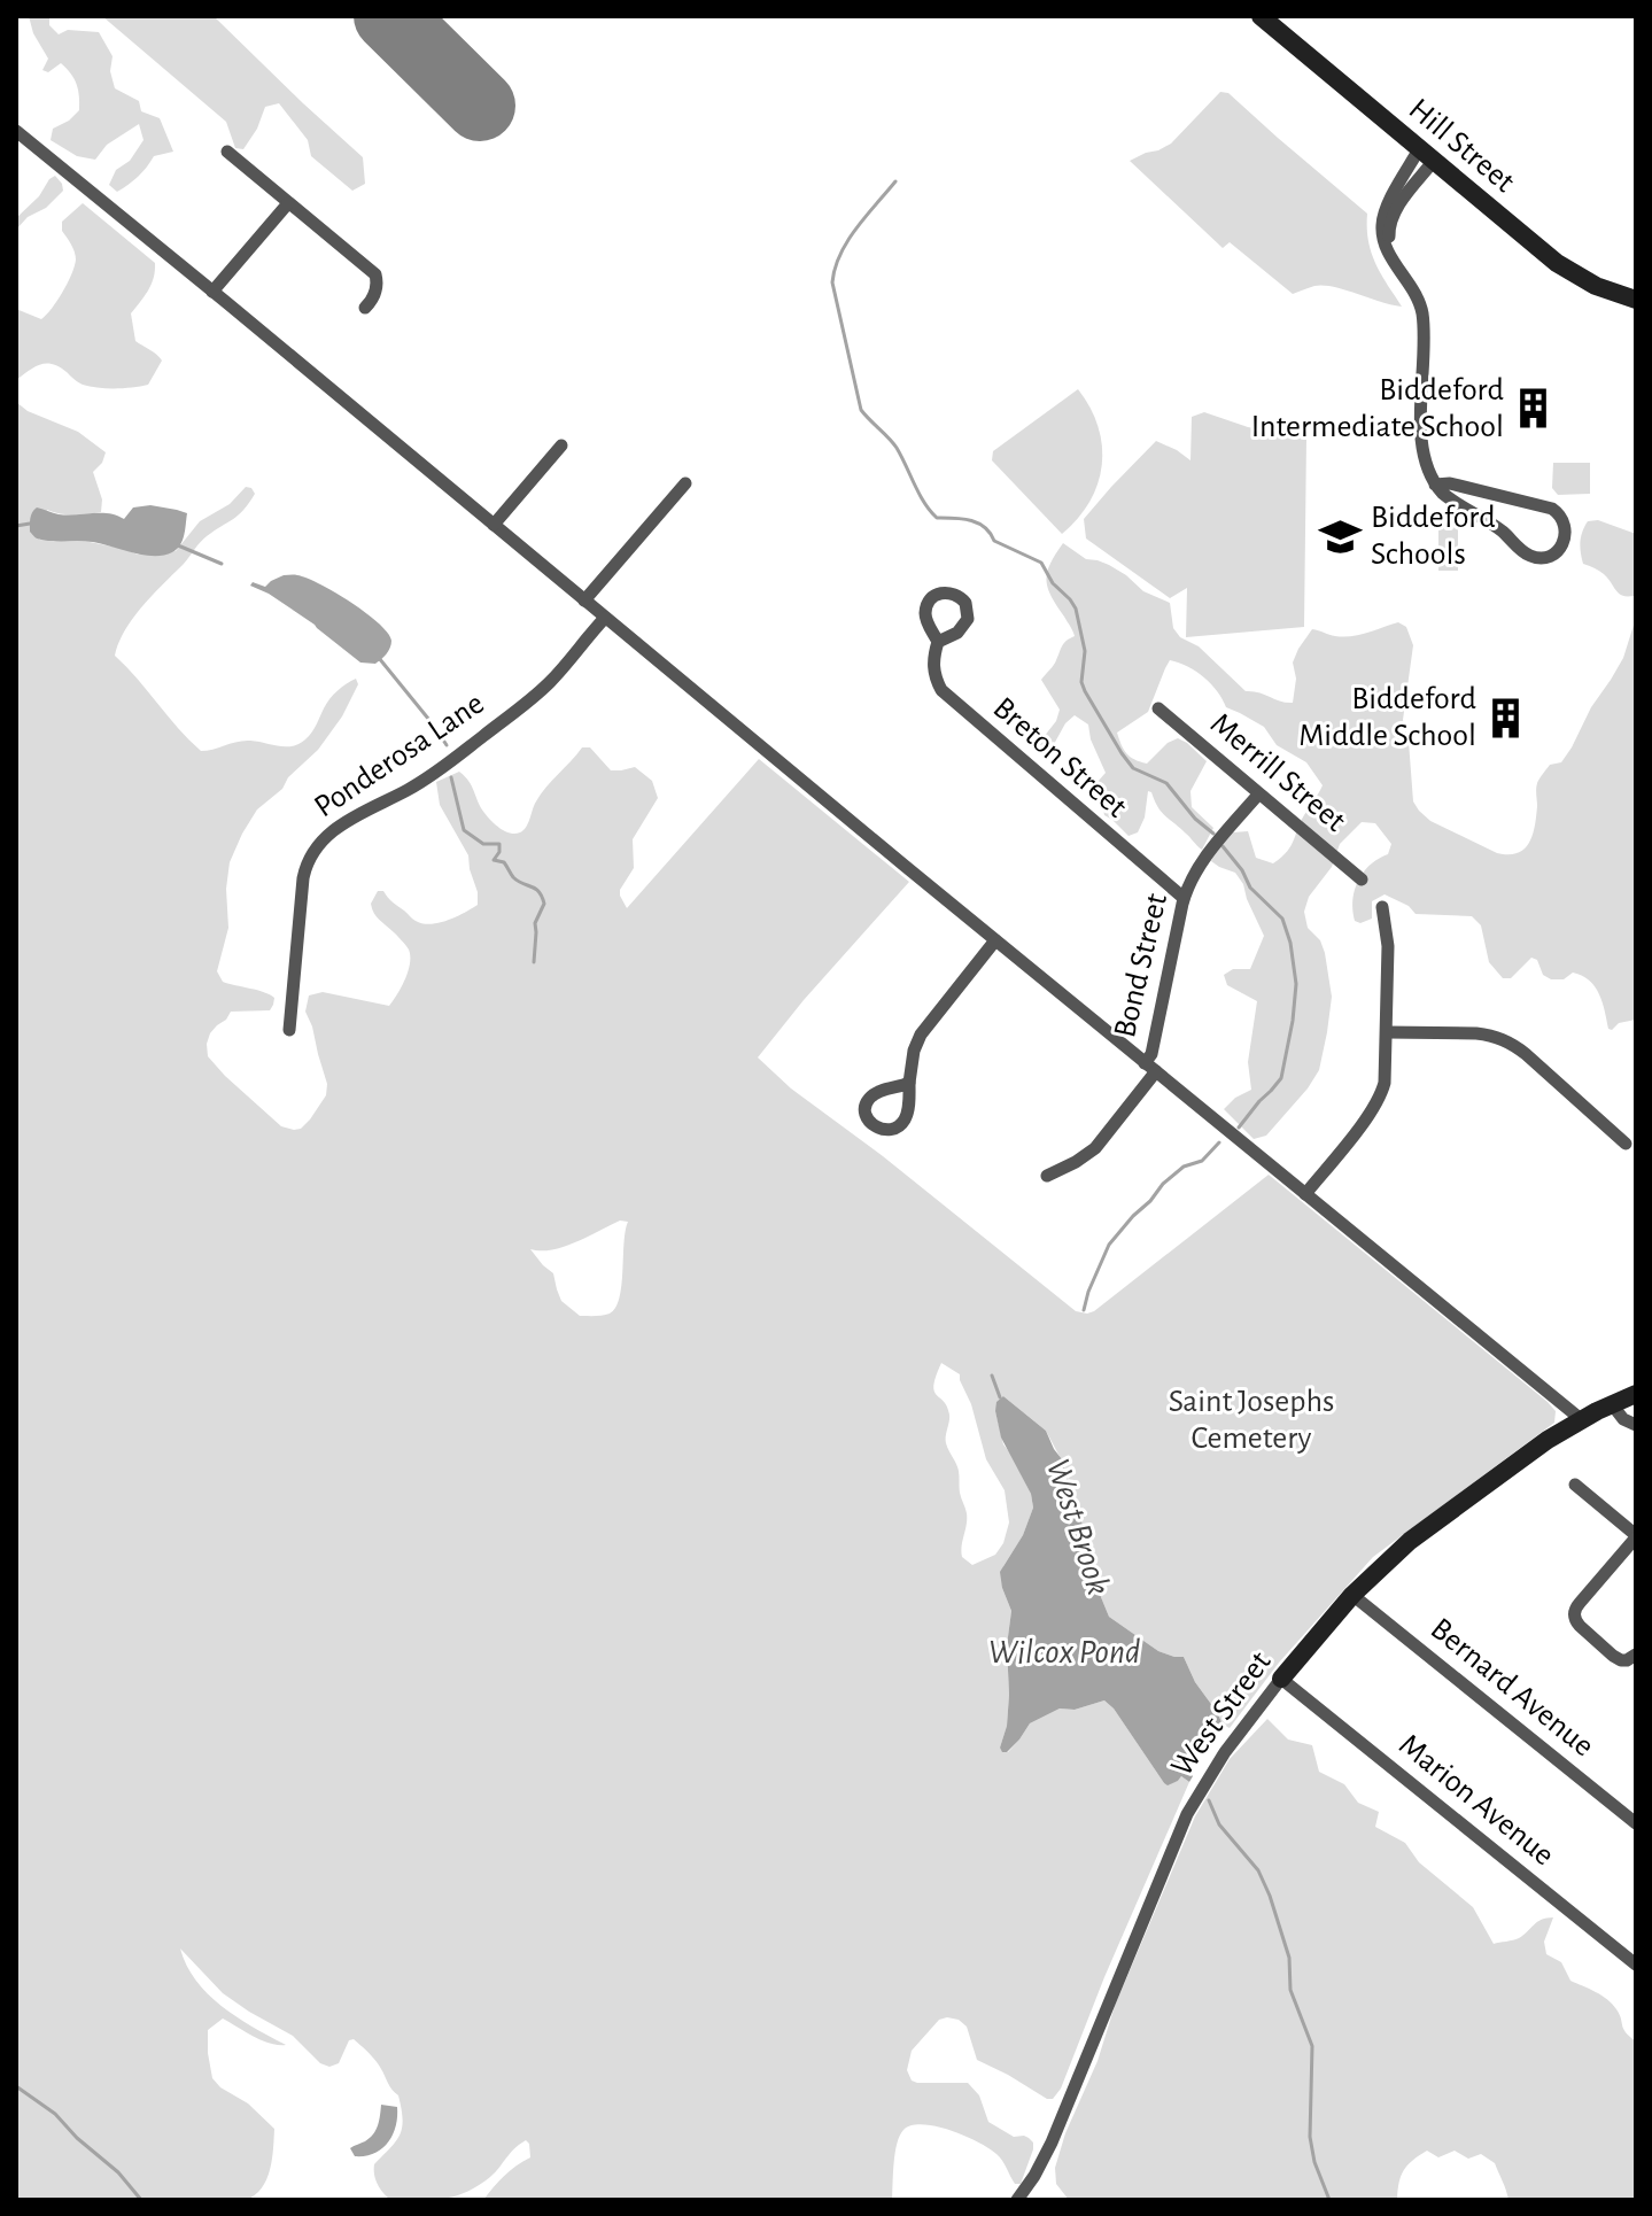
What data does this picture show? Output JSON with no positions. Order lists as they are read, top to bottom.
{
  "streets": {
    "street": [
      "Hill Street",
      "Ponderosa Lane",
      "Breton Street",
      "Merrill Street",
      "Bond Street",
      "Bernard Avenue",
      "West Street",
      "Marion Avenue"
    ]
  },
  "crossings": [
    ["Breton Street", "Bond Street"],
    ["Merrill Street", "Bond Street"],
    ["Bernard Avenue", "West Street"],
    ["West Street", "Marion Avenue"]
  ],
  "water": ["West Brook", "Wilcox Pond"],
  "parks": ["Saint Josephs Cemetery"],
  "places": {
    "building": ["Biddeford Intermediate School", "Biddeford Middle School"],
    "school or university": ["Biddeford Schools"]
  }
}
